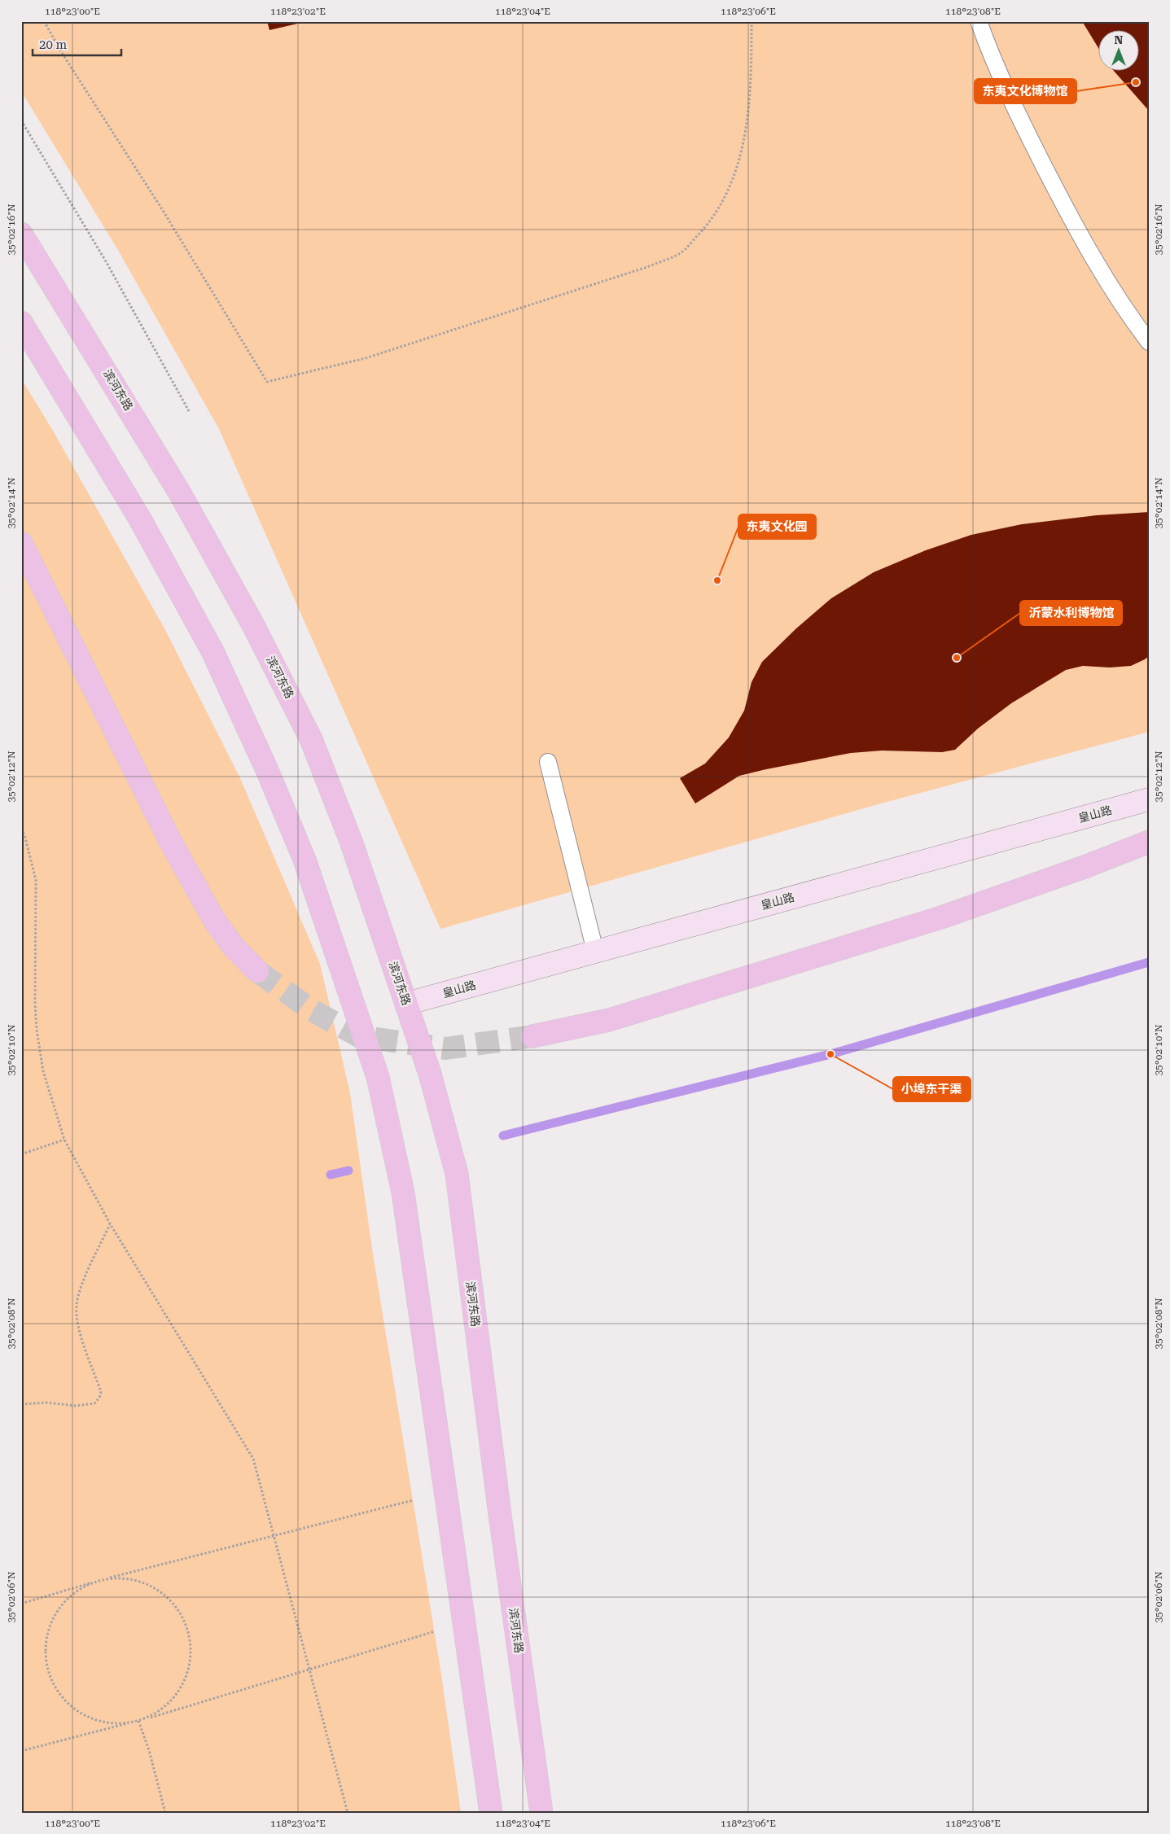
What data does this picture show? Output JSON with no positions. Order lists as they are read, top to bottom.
{
  "streets": {
    "main road": ["滨河东路", "皇山路"]
  },
  "crossings": [
    ["滨河东路", "皇山路"]
  ],
  "places": [
    "东夷文化博物馆",
    "东夷文化园",
    "沂蒙水利博物馆",
    "小埠东干渠"
  ],
  "scale_bar": "20 m",
  "north": "top",
  "coordinates": [
    "118°23'00\"E",
    "118°23'02\"E",
    "118°23'04\"E",
    "118°23'06\"E",
    "118°23'08\"E",
    "35°02'16\"N",
    "35°02'14\"N",
    "35°02'12\"N",
    "35°02'10\"N",
    "35°02'08\"N",
    "35°02'06\"N"
  ]
}
